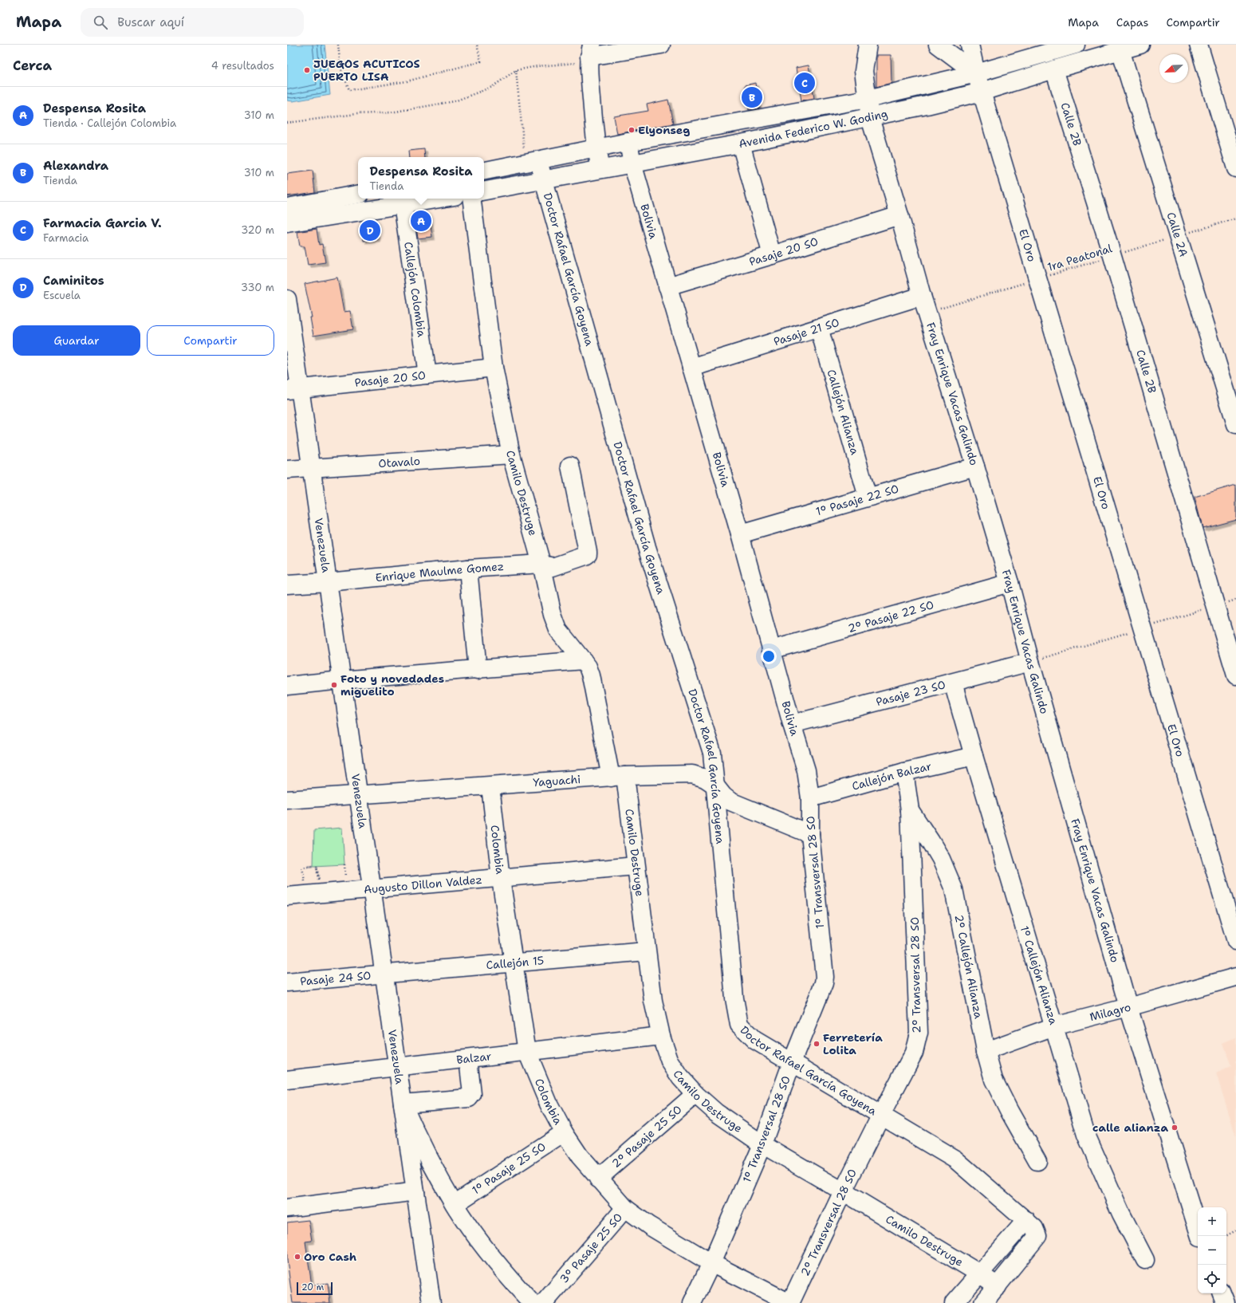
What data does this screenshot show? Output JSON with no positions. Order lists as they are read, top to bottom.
{
  "streets": {
    "street": [
      "Calle 2B",
      "Avenida Federico W. Goding",
      "Bolivia",
      "Calle 2A",
      "El Oro",
      "Pasaje 20 SO",
      "Doctor Rafael García Goyena",
      "Callejón Colombia",
      "Pasaje 21 SO",
      "Fray Enrique Vacas Galindo",
      "Callejón Alianza",
      "Otavalo",
      "Camilo Destruge",
      "1º Pasaje 22 SO",
      "Venezuela",
      "Enrique Maulme Gomez",
      "2º Pasaje 22 SO",
      "Pasaje 23 SO",
      "Callejón Balzar",
      "Yaguachi",
      "Colombia",
      "1º Transversal 28 SO",
      "Augusto Dillon Valdez",
      "Callejón 15",
      "2º Callejón Alianza",
      "2º Transversal 28 SO",
      "1º Callejón Alianza",
      "Pasaje 24 SO",
      "Milagro",
      "Balzar",
      "2º Pasaje 25 SO",
      "1º Pasaje 25 SO",
      "3º Pasaje 25 SO"
    ],
    "path": ["1ra Peatonal"]
  },
  "crossings": [
    ["Calle 2B", "Avenida Federico W. Goding"],
    ["Calle 2B", "1ra Peatonal"],
    ["Avenida Federico W. Goding", "Bolivia"],
    ["Avenida Federico W. Goding", "Calle 2A"],
    ["Avenida Federico W. Goding", "El Oro"],
    ["Avenida Federico W. Goding", "Doctor Rafael García Goyena"],
    ["Avenida Federico W. Goding", "Fray Enrique Vacas Galindo"],
    ["Bolivia", "Pasaje 20 SO"],
    ["Bolivia", "Pasaje 21 SO"],
    ["Bolivia", "1º Pasaje 22 SO"],
    ["Bolivia", "2º Pasaje 22 SO"],
    ["Bolivia", "Pasaje 23 SO"],
    ["Bolivia", "Callejón Balzar"],
    ["Bolivia", "1º Transversal 28 SO"],
    ["Calle 2A", "1ra Peatonal"],
    ["El Oro", "1ra Peatonal"],
    ["Pasaje 20 SO", "Callejón Colombia"],
    ["Pasaje 20 SO", "Fray Enrique Vacas Galindo"],
    ["Pasaje 20 SO", "Camilo Destruge"],
    ["Pasaje 20 SO", "Venezuela"],
    ["1ra Peatonal", "Fray Enrique Vacas Galindo"],
    ["Doctor Rafael García Goyena", "Camilo Destruge"],
    ["Doctor Rafael García Goyena", "Yaguachi"],
    ["Doctor Rafael García Goyena", "1º Transversal 28 SO"],
    ["Doctor Rafael García Goyena", "2º Transversal 28 SO"],
    ["Pasaje 21 SO", "Fray Enrique Vacas Galindo"],
    ["Pasaje 21 SO", "Callejón Alianza"],
    ["Fray Enrique Vacas Galindo", "1º Pasaje 22 SO"],
    ["Fray Enrique Vacas Galindo", "2º Pasaje 22 SO"],
    ["Fray Enrique Vacas Galindo", "Pasaje 23 SO"],
    ["Fray Enrique Vacas Galindo", "Milagro"],
    ["Callejón Alianza", "1º Pasaje 22 SO"],
    ["Otavalo", "Camilo Destruge"],
    ["Otavalo", "Venezuela"],
    ["Camilo Destruge", "Enrique Maulme Gomez"],
    ["Camilo Destruge", "Yaguachi"],
    ["Camilo Destruge", "1º Transversal 28 SO"],
    ["Camilo Destruge", "Augusto Dillon Valdez"],
    ["Camilo Destruge", "Callejón 15"],
    ["Camilo Destruge", "2º Transversal 28 SO"],
    ["Camilo Destruge", "Balzar"],
    ["Camilo Destruge", "2º Pasaje 25 SO"],
    ["Venezuela", "Enrique Maulme Gomez"],
    ["Venezuela", "Yaguachi"],
    ["Venezuela", "Augusto Dillon Valdez"],
    ["Venezuela", "Callejón 15"],
    ["Venezuela", "Pasaje 24 SO"],
    ["Venezuela", "Balzar"],
    ["Pasaje 23 SO", "1º Callejón Alianza"],
    ["Callejón Balzar", "1º Transversal 28 SO"],
    ["Callejón Balzar", "2º Callejón Alianza"],
    ["Callejón Balzar", "1º Callejón Alianza"],
    ["Yaguachi", "Colombia"],
    ["Yaguachi", "1º Transversal 28 SO"],
    ["Colombia", "1º Transversal 28 SO"],
    ["Colombia", "Augusto Dillon Valdez"],
    ["Colombia", "Callejón 15"],
    ["Colombia", "2º Transversal 28 SO"],
    ["Colombia", "Balzar"],
    ["Colombia", "2º Pasaje 25 SO"],
    ["Colombia", "1º Pasaje 25 SO"],
    ["Colombia", "3º Pasaje 25 SO"],
    ["Callejón 15", "Pasaje 24 SO"],
    ["2º Callejón Alianza", "2º Transversal 28 SO"],
    ["2º Callejón Alianza", "Milagro"],
    ["1º Callejón Alianza", "Milagro"]
  ],
  "places": [
    "JUEGOS ACUTICOS PUERTO LISA",
    "Elyonseg",
    "Foto y novedades miguelito",
    "Ferretería Lolita",
    "calle alianza",
    "Oro Cash"
  ],
  "scale_bar": "20 m",
  "north": "bottom left",
  "page": {
    "header": "Mapa",
    "search": "Buscar aquí",
    "nav": ["Mapa", "Capas", "Compartir"],
    "heading": ["Cerca", "4 resultados"],
    "pins": [
      "C",
      "B",
      "A",
      "D"
    ],
    "list": [
      {
        "mark": "A",
        "name": "Despensa Rosita",
        "note": "Tienda · Callejón Colombia",
        "value": "310 m"
      },
      {
        "mark": "B",
        "name": "Alexandra",
        "note": "Tienda",
        "value": "310 m"
      },
      {
        "mark": "C",
        "name": "Farmacia Garcia V.",
        "note": "Farmacia",
        "value": "320 m"
      },
      {
        "mark": "D",
        "name": "Caminitos",
        "note": "Escuela",
        "value": "330 m"
      }
    ],
    "popup": ["Despensa Rosita", "Tienda"],
    "buttons": ["Guardar", "Compartir"],
    "map_buttons": ["+", "−"],
    "scale": "20 m"
  }
}
